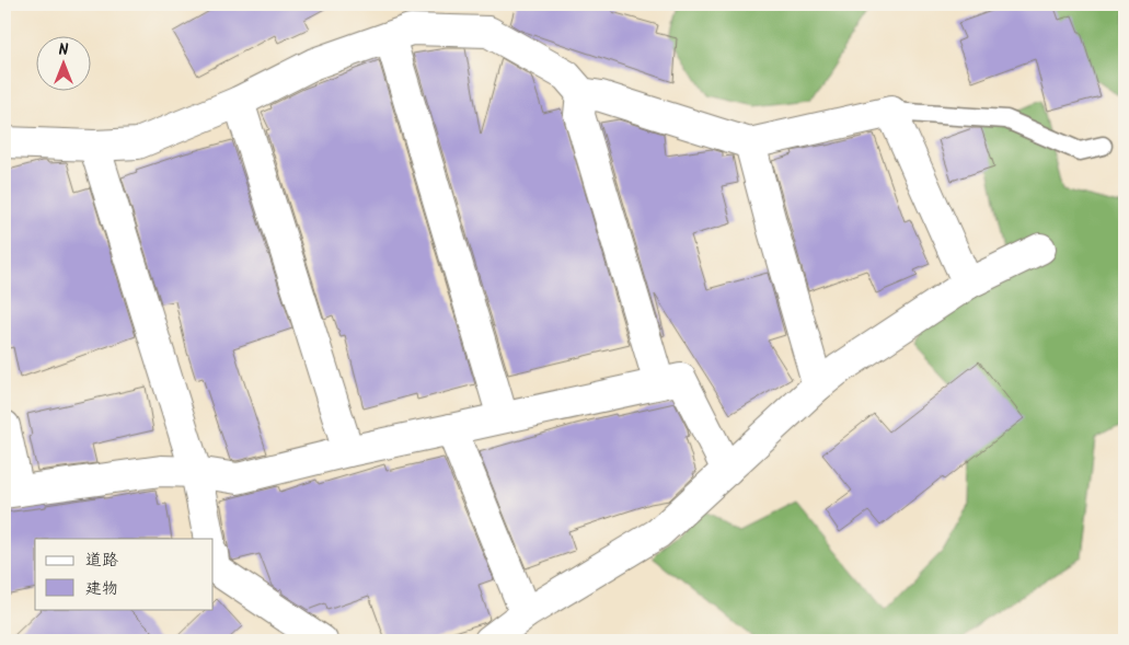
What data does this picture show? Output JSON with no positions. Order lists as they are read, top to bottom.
{
  "legend": ["道路", "建物"],
  "north": "top"
}
